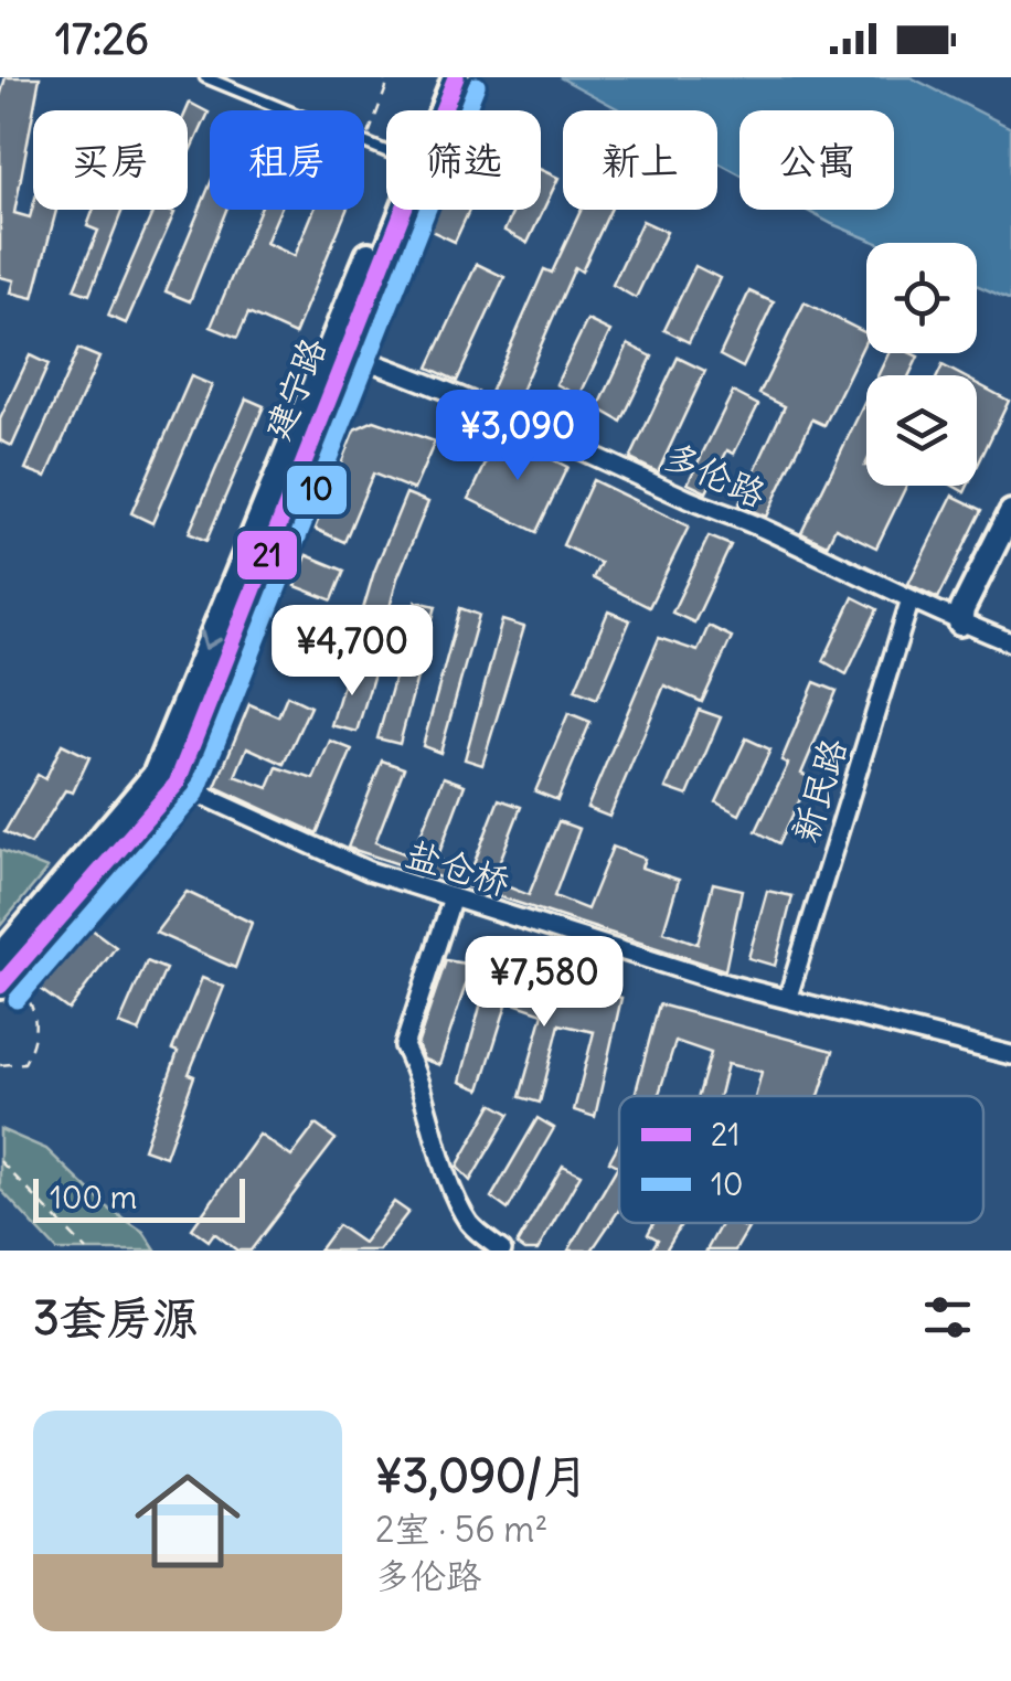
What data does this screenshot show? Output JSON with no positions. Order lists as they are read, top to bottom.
{
  "streets": {
    "main road": ["建宁路"],
    "street": ["多伦路", "新民路", "盐仓桥"]
  },
  "crossings": [
    ["建宁路", "多伦路"],
    ["建宁路", "盐仓桥"],
    ["多伦路", "新民路"],
    ["新民路", "盐仓桥"]
  ],
  "lines": ["transit line 21", "transit line 10"],
  "legend": ["21", "10"],
  "scale_bar": "100 m",
  "page": {
    "status": "17:26",
    "chip": [
      "买房",
      "租房",
      "筛选",
      "新上",
      "公寓"
    ],
    "price": ["¥3,090", "¥4,700", "¥7,580"],
    "scale": "100 m",
    "heading": "3套房源",
    "list": [
      {
        "name": "¥3,090/月",
        "note": "2室 · 56 m² · 多伦路"
      }
    ]
  }
}
